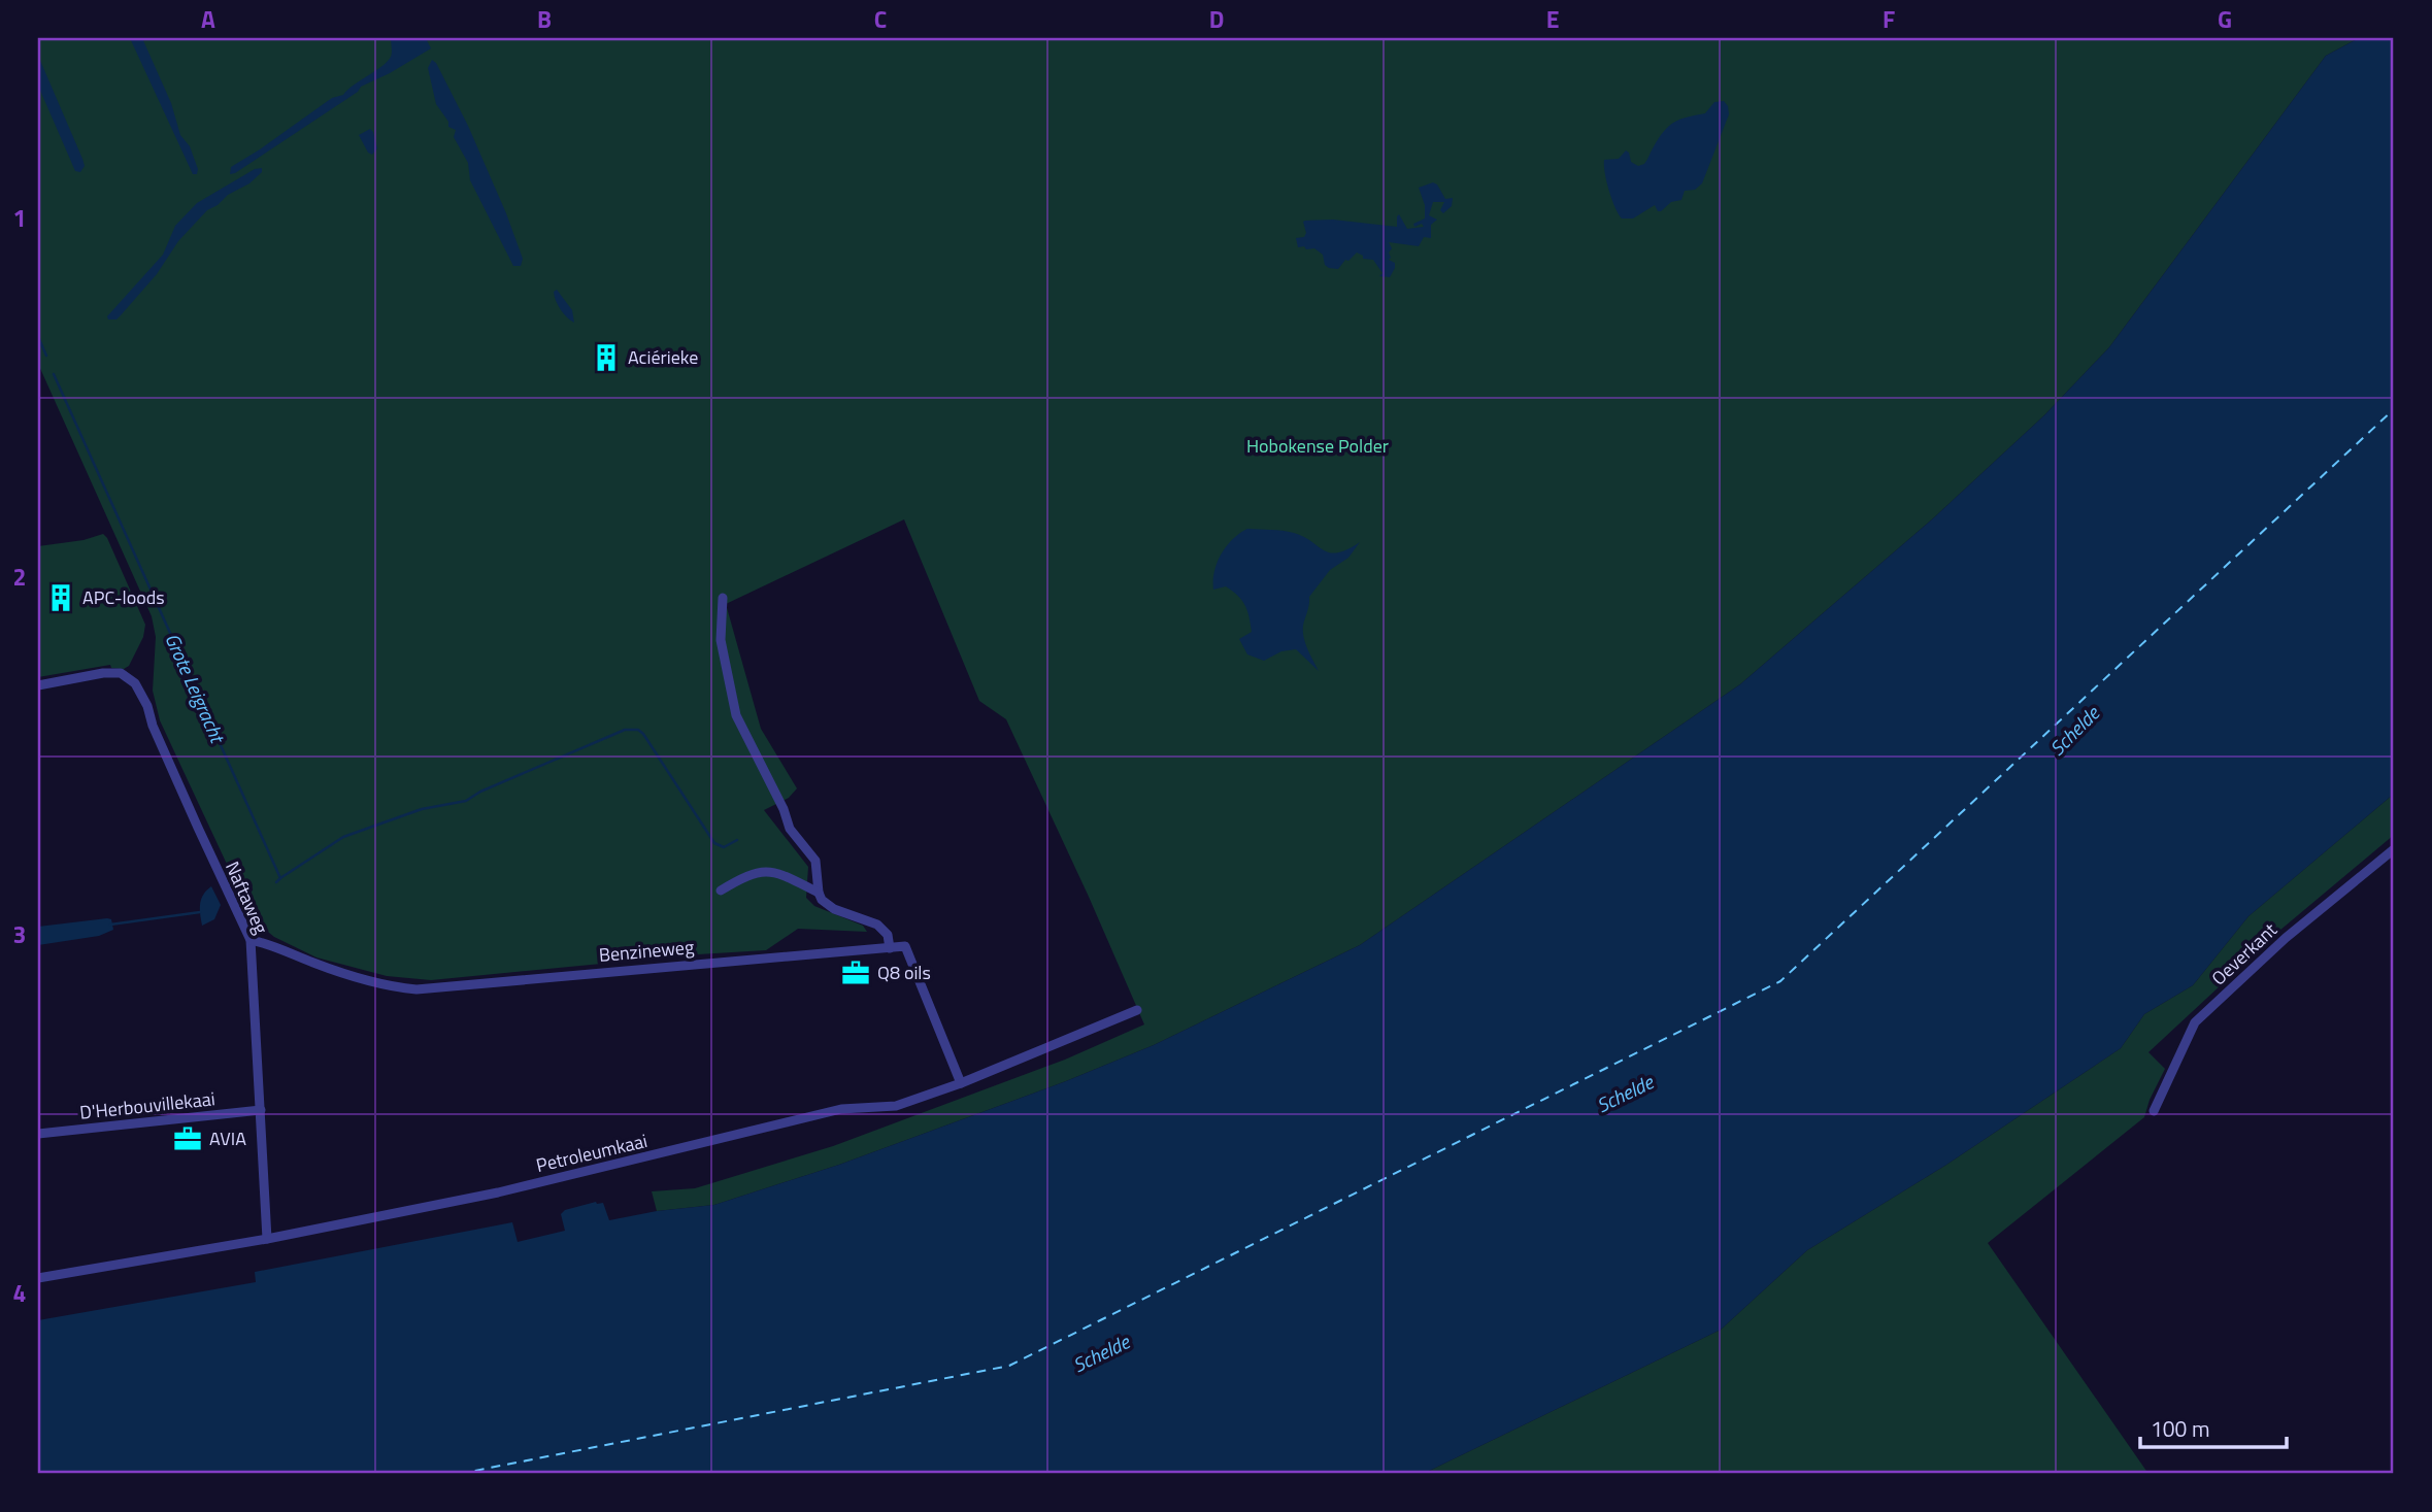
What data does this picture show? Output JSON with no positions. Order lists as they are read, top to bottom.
{
  "streets": {
    "street": [
      "Naftaweg",
      "Benzineweg",
      "Oeverkant",
      "D'Herbouvillekaai",
      "Petroleumkaai"
    ]
  },
  "crossings": [
    ["Naftaweg", "Benzineweg"],
    ["Naftaweg", "D'Herbouvillekaai"],
    ["Naftaweg", "Petroleumkaai"]
  ],
  "water": ["Grote Leigracht", "Schelde"],
  "parks": ["Hobokense Polder"],
  "places": {
    "building": ["Aciérieke", "APC-loods"],
    "office": ["Q8 oils", "AVIA"]
  },
  "scale_bar": "100 m",
  "grid": {
    "columns": [
      "A",
      "B",
      "C",
      "D",
      "E",
      "F",
      "G"
    ],
    "rows": [
      "1",
      "2",
      "3",
      "4"
    ]
  }
}
